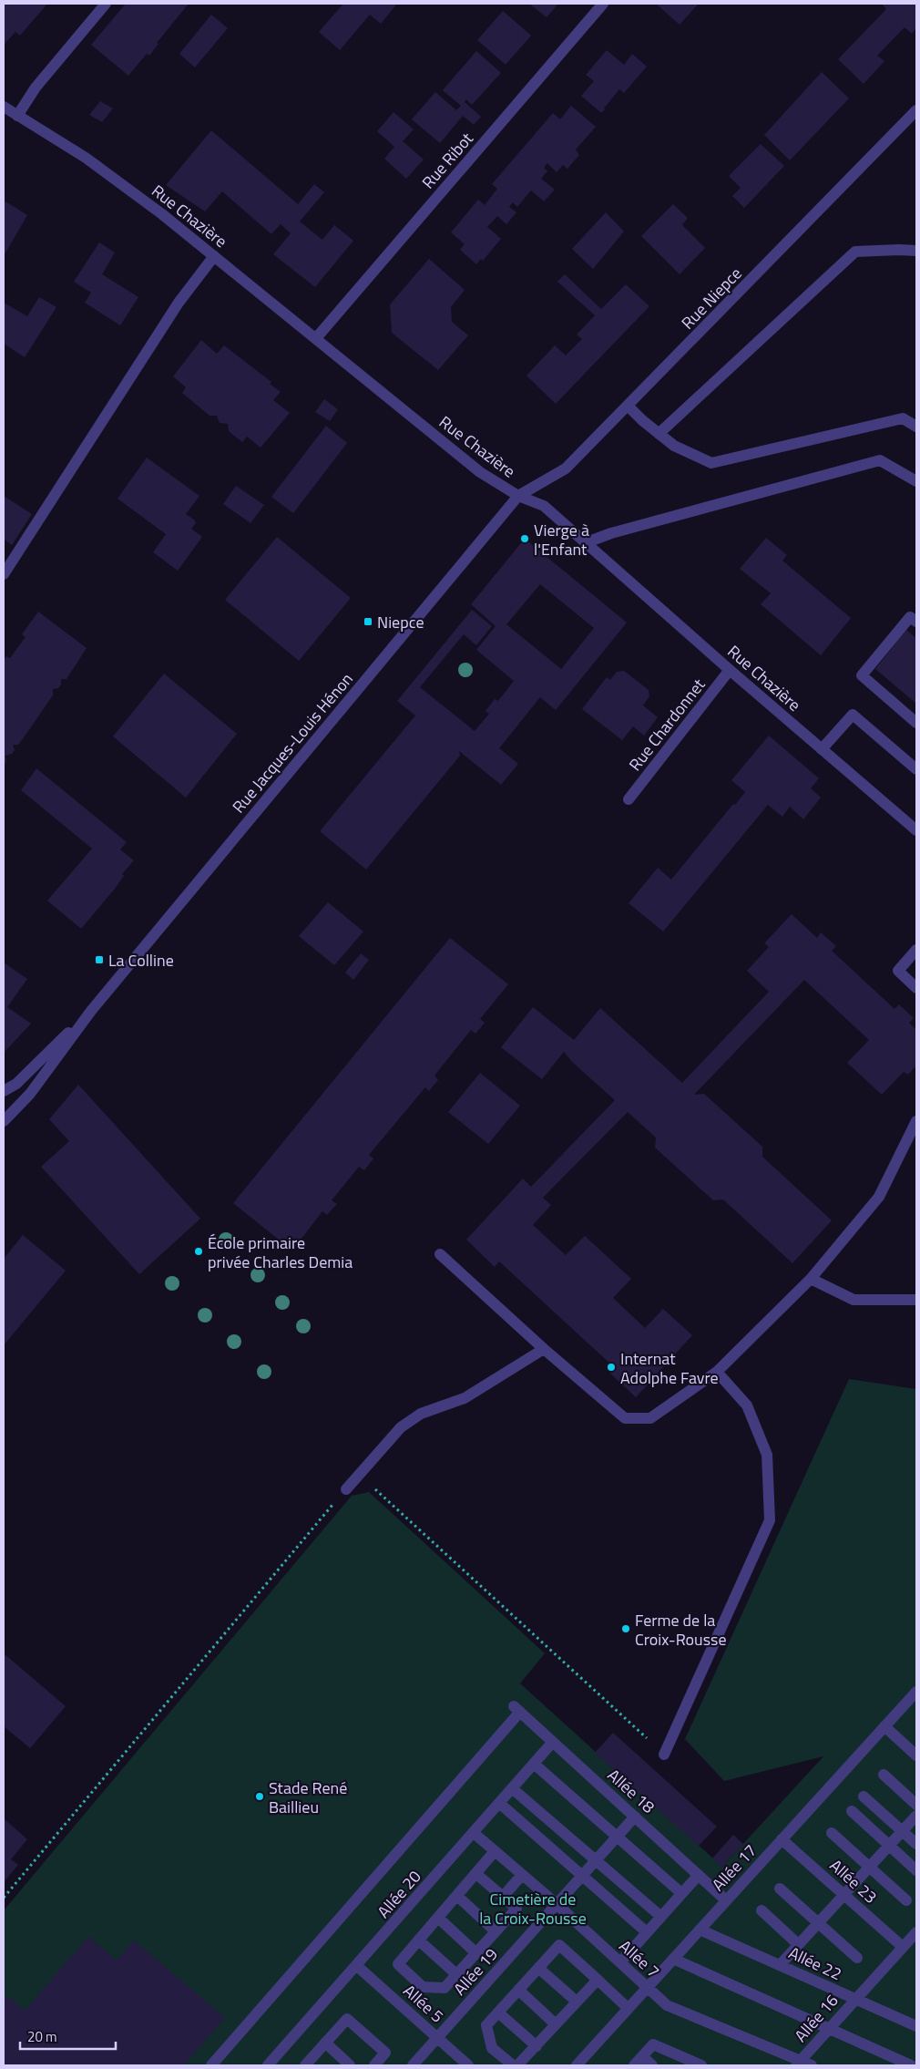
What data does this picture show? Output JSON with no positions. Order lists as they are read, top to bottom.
{
  "streets": {
    "street": [
      "Rue Ribot",
      "Rue Chazière",
      "Rue Niepce",
      "Rue Chardonnet",
      "Rue Jacques-Louis Hénon",
      "Allée 18",
      "Allée 17",
      "Allée 23",
      "Allée 20",
      "Allée 7",
      "Allée 22",
      "Allée 19",
      "Allée 5",
      "Allée 16"
    ]
  },
  "crossings": [
    ["Rue Ribot", "Rue Chazière"],
    ["Rue Chazière", "Rue Niepce"],
    ["Rue Chazière", "Rue Chardonnet"],
    ["Rue Chazière", "Rue Jacques-Louis Hénon"],
    ["Rue Niepce", "Rue Jacques-Louis Hénon"],
    ["Allée 18", "Allée 17"],
    ["Allée 18", "Allée 20"],
    ["Allée 18", "Allée 19"],
    ["Allée 17", "Allée 23"],
    ["Allée 17", "Allée 7"],
    ["Allée 17", "Allée 22"],
    ["Allée 23", "Allée 16"],
    ["Allée 20", "Allée 7"],
    ["Allée 20", "Allée 5"],
    ["Allée 7", "Allée 19"],
    ["Allée 7", "Allée 16"],
    ["Allée 22", "Allée 16"],
    ["Allée 19", "Allée 5"]
  ],
  "parks": ["Cimetière de la Croix-Rousse"],
  "places": {
    "other": [
      "Vierge à l'Enfant",
      "École primaire privée Charles Demia",
      "Internat Adolphe Favre",
      "Ferme de la Croix-Rousse",
      "Stade René Baillieu"
    ],
    "transit": ["Niepce", "La Colline"]
  },
  "scale_bar": "20 m"
}
